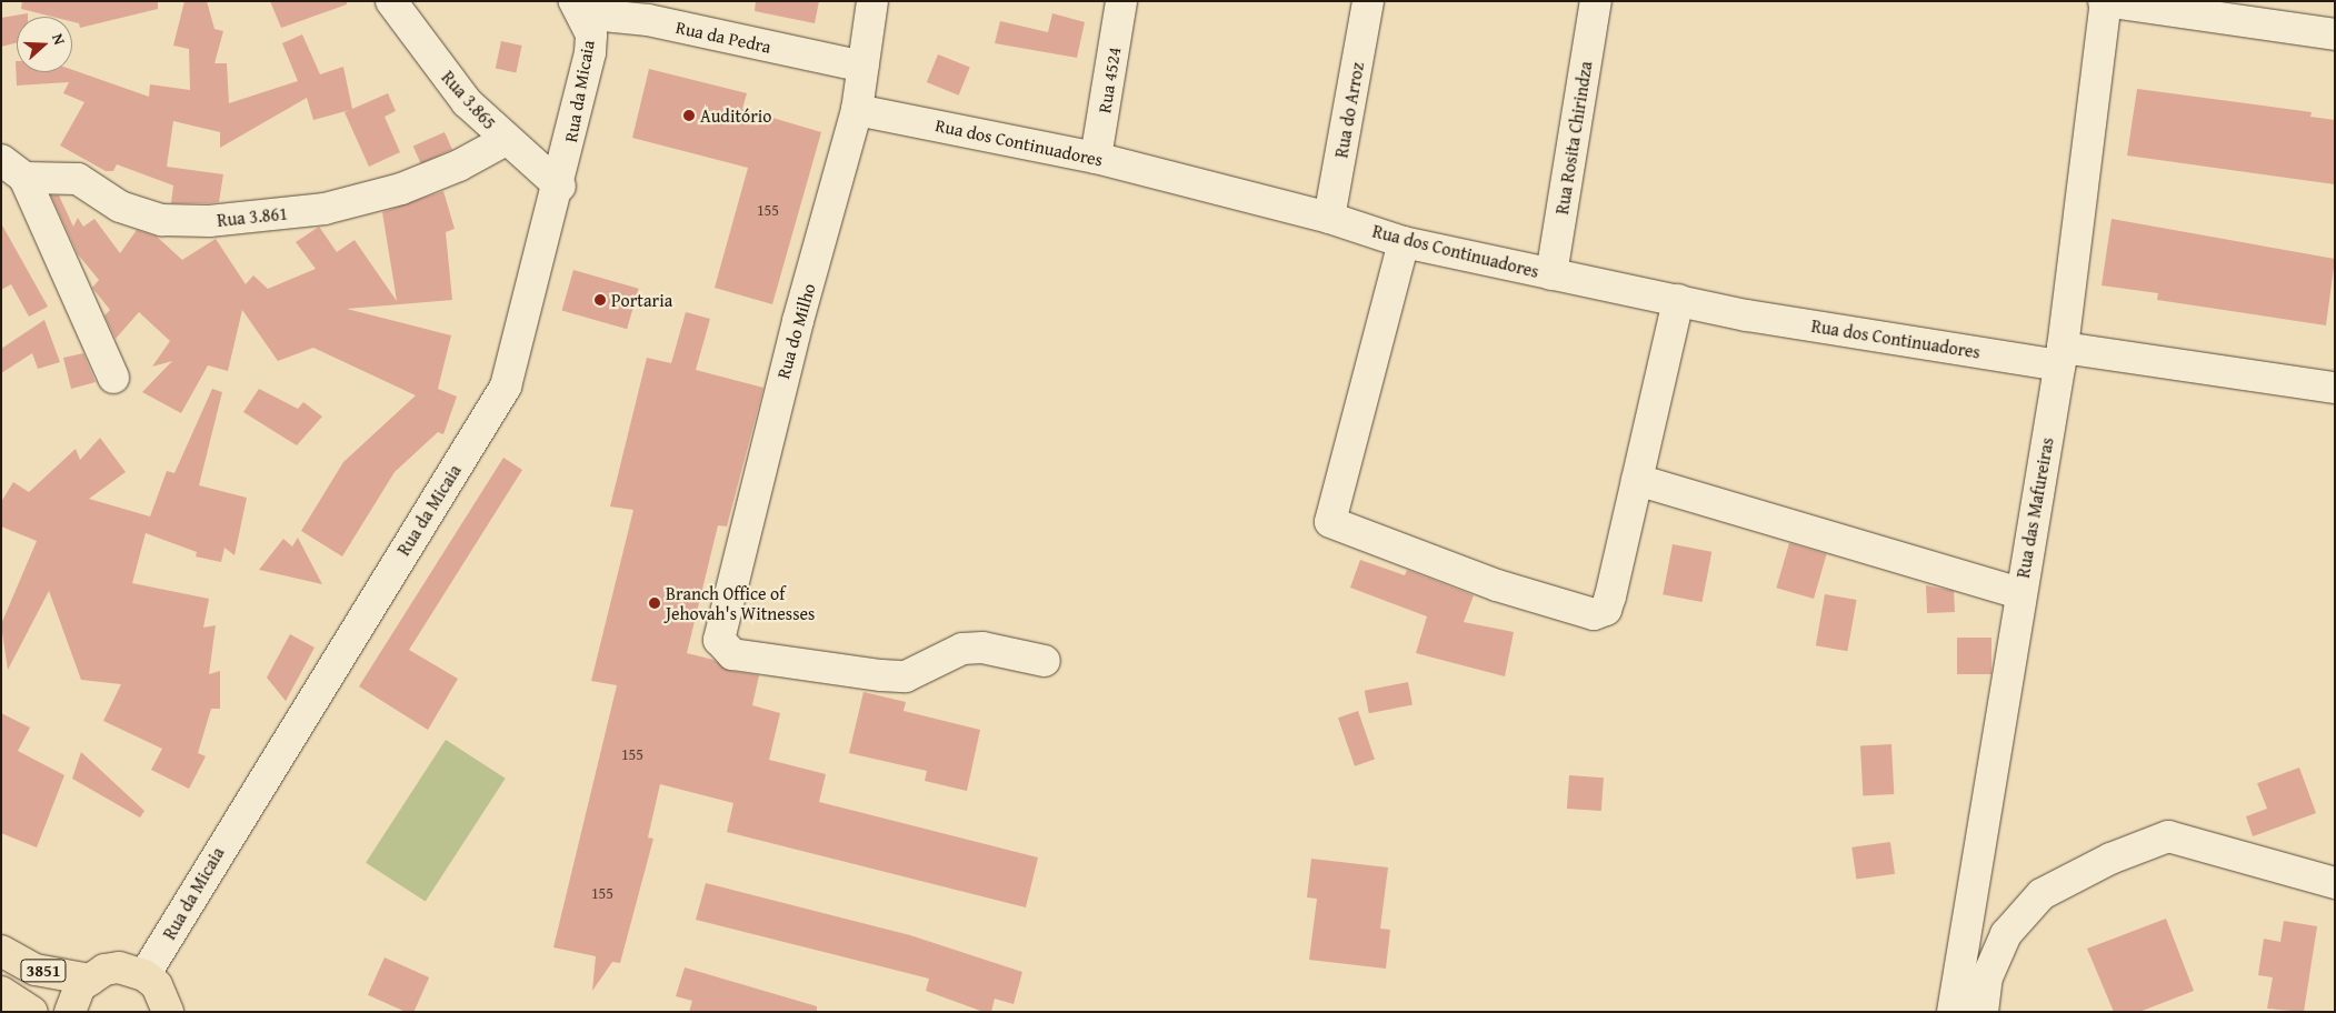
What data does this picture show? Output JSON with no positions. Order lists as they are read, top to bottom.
{
  "streets": {
    "main road": ["3851"],
    "street": [
      "Rua da Pedra",
      "Rua 4524",
      "Rua da Micaia",
      "Rua 3.865",
      "Rua do Arroz",
      "Rua Rosita Chirindza",
      "Rua dos Continuadores",
      "Rua 3.861",
      "Rua do Milho",
      "Rua das Mafureiras"
    ]
  },
  "crossings": [
    ["Rua da Pedra", "Rua da Micaia"],
    ["Rua da Pedra", "Rua do Milho"],
    ["Rua 4524", "Rua dos Continuadores"],
    ["Rua da Micaia", "Rua 3.865"],
    ["Rua 3.865", "Rua 3.861"],
    ["Rua do Arroz", "Rua dos Continuadores"],
    ["Rua Rosita Chirindza", "Rua dos Continuadores"],
    ["Rua dos Continuadores", "Rua do Milho"],
    ["Rua dos Continuadores", "Rua das Mafureiras"]
  ],
  "places": ["Auditório", "Portaria", "Branch Office of Jehovah's Witnesses"],
  "house_numbers": ["155", "155", "155"],
  "north": "right"
}
